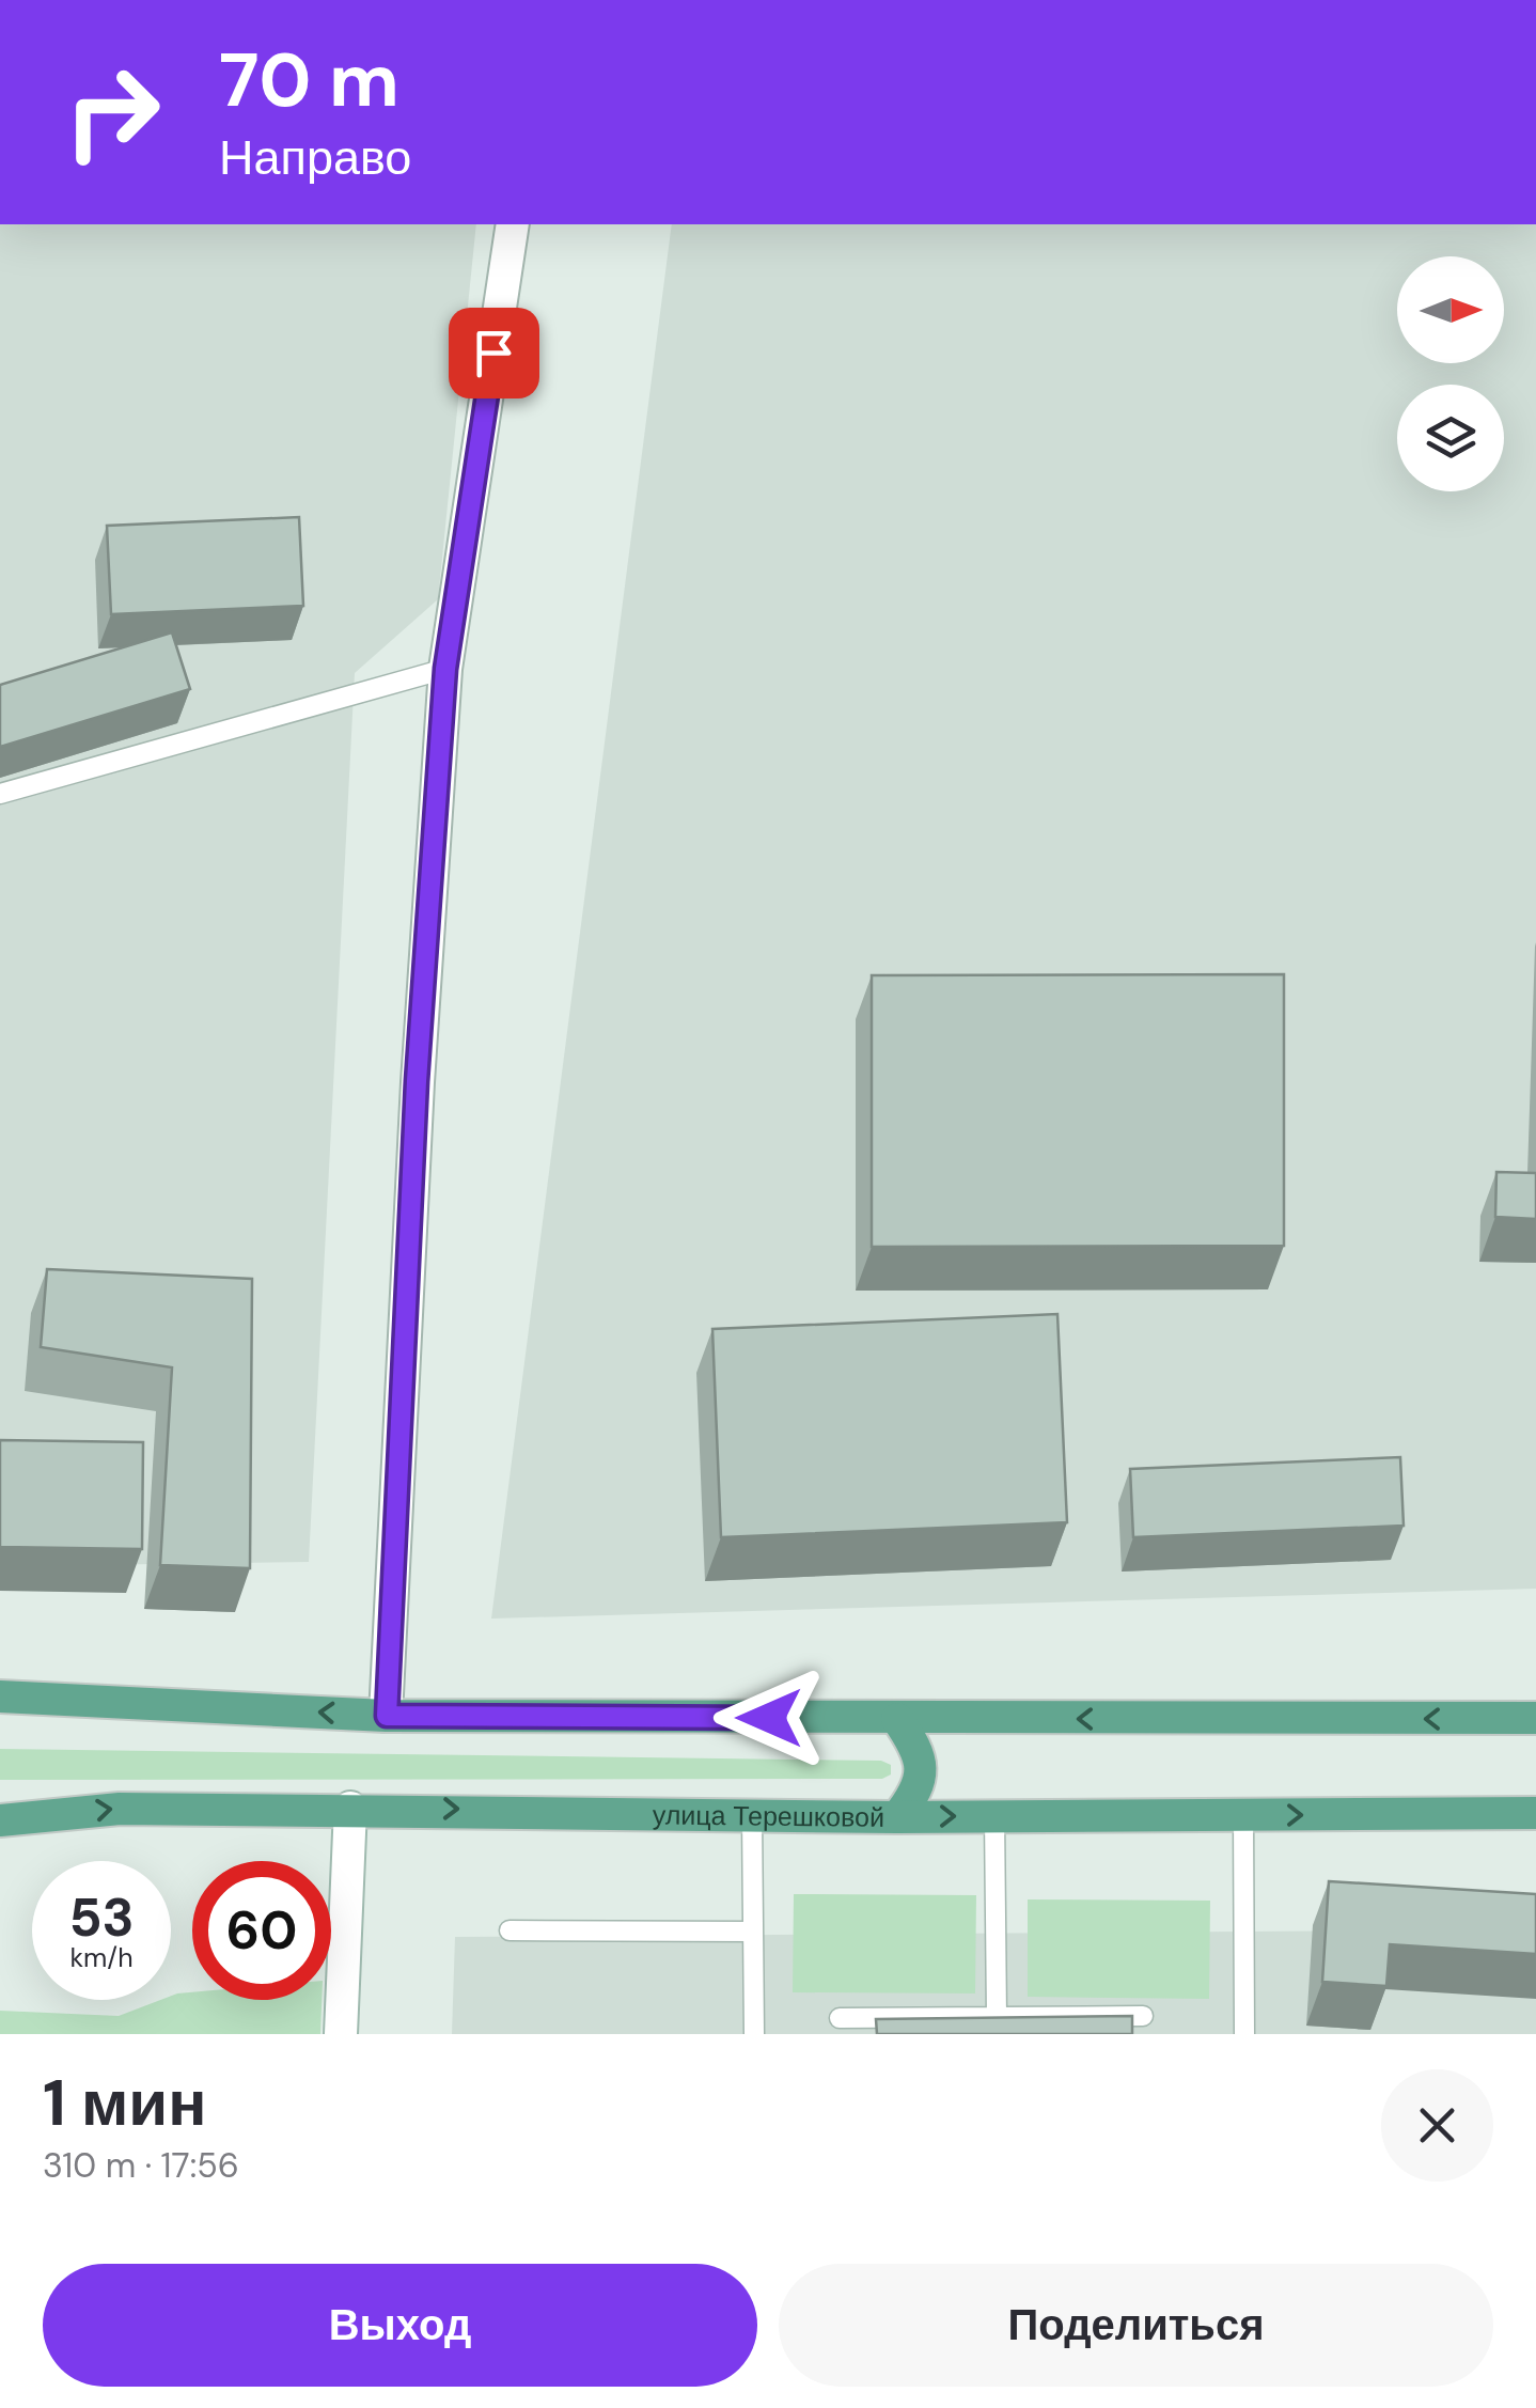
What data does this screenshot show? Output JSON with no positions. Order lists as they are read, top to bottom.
{
  "streets": {
    "main road": ["улица Терешковой"]
  },
  "north": "right",
  "page": {
    "turn": ["70 m", "Направо"],
    "speed": "53 km/h",
    "limit": "60",
    "heading": ["1 мин", "310 m · 17:56"],
    "buttons": ["Выход", "Поделиться"]
  }
}
